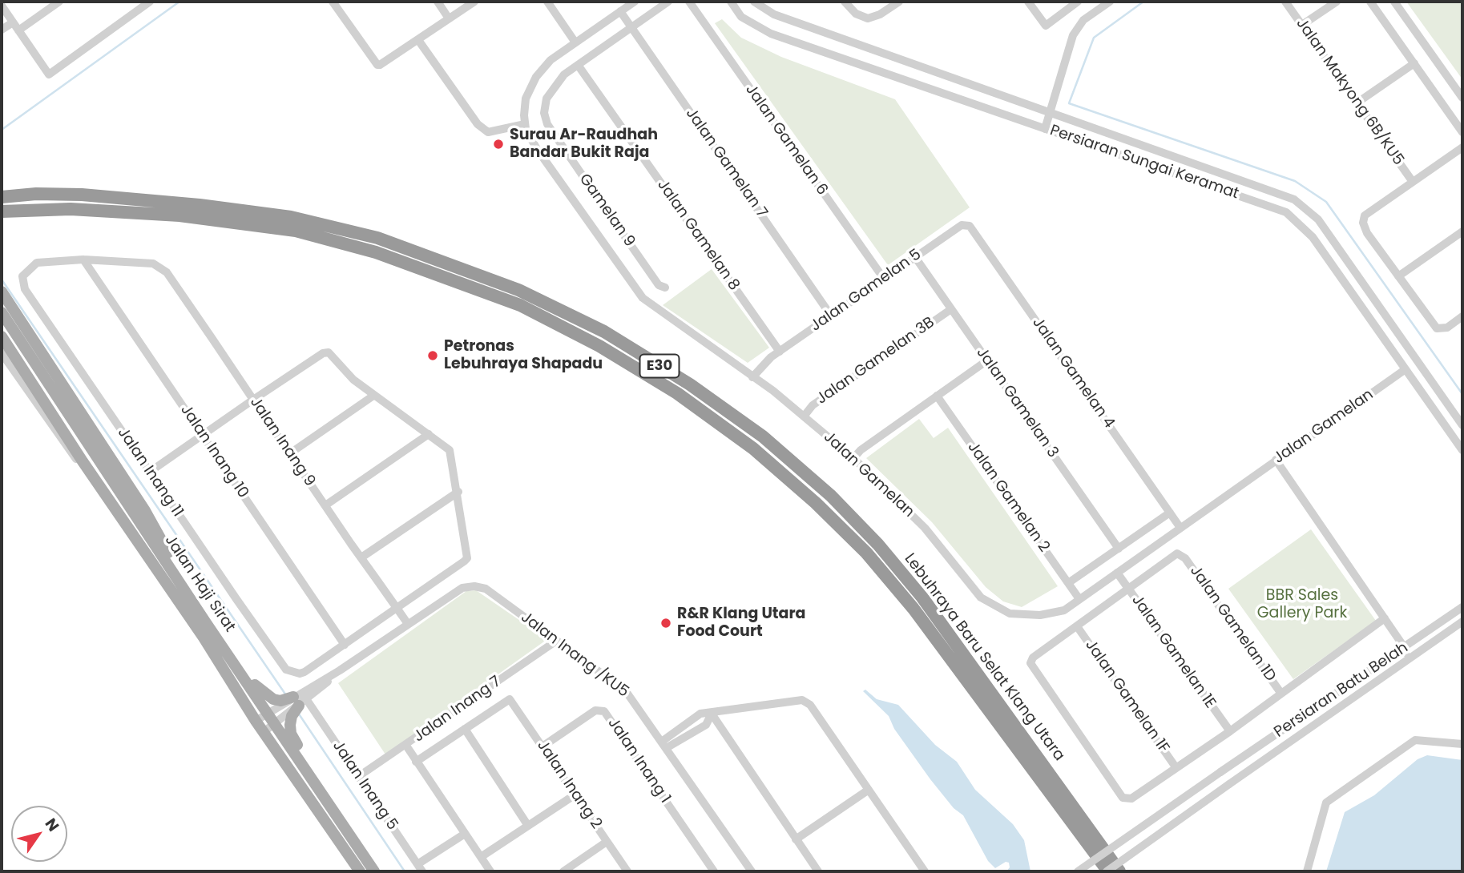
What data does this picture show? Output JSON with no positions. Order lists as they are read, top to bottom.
{
  "streets": {
    "highway": ["E30", "Lebuhraya Baru Selat Klang Utara"],
    "main road": ["Jalan Haji Sirat"],
    "street": [
      "Jalan Makyong 6B/KU5",
      "Jalan Gamelan 6",
      "Persiaran Sungai Keramat",
      "Jalan Gamelan 7",
      "Gamelan 9",
      "Jalan Gamelan 8",
      "Jalan Gamelan 5",
      "Jalan Gamelan 3B",
      "Jalan Gamelan 4",
      "Jalan Gamelan 3",
      "Jalan Gamelan",
      "Jalan Inang 9",
      "Jalan Inang 10",
      "Jalan Inang 11",
      "Jalan Gamelan 2",
      "Jalan Gamelan 1D",
      "Jalan Gamelan 1E",
      "Jalan Inang /KU5",
      "Persiaran Batu Belah",
      "Jalan Gamelan 1F",
      "Jalan Inang 7",
      "Jalan Inang 1",
      "Jalan Inang 2",
      "Jalan Inang 5"
    ]
  },
  "crossings": [
    ["Jalan Gamelan 6", "Jalan Gamelan 5"],
    ["Persiaran Sungai Keramat", "Jalan Gamelan"],
    ["Jalan Gamelan 7", "Jalan Gamelan 5"],
    ["Jalan Gamelan 7", "Jalan Gamelan"],
    ["Gamelan 9", "Jalan Gamelan 8"],
    ["Jalan Gamelan 8", "Jalan Gamelan 5"],
    ["Jalan Gamelan 5", "Jalan Gamelan 4"],
    ["Jalan Gamelan 5", "Jalan Gamelan 3"],
    ["Jalan Gamelan 5", "Jalan Gamelan"],
    ["Jalan Gamelan 3B", "Jalan Gamelan 3"],
    ["Jalan Gamelan 3B", "Jalan Gamelan"],
    ["Jalan Gamelan 4", "Jalan Gamelan"],
    ["Jalan Gamelan", "Jalan Gamelan 2"],
    ["Jalan Gamelan", "Jalan Gamelan 1E"],
    ["Jalan Inang 9", "Jalan Inang 11"],
    ["Jalan Inang 9", "Jalan Inang /KU5"],
    ["Jalan Inang 10", "Jalan Inang 11"],
    ["Jalan Haji Sirat", "Jalan Inang /KU5"],
    ["Jalan Gamelan 1D", "Jalan Gamelan 1E"],
    ["Jalan Inang /KU5", "Jalan Inang 7"],
    ["Jalan Inang /KU5", "Jalan Inang 5"],
    ["Lebuhraya Baru Selat Klang Utara", "Persiaran Batu Belah"],
    ["Jalan Inang 7", "Jalan Inang 5"],
    ["Jalan Inang 1", "Jalan Inang 2"]
  ],
  "parks": ["BBR Sales Gallery Park"],
  "places": ["Surau Ar-Raudhah Bandar Bukit Raja", "Petronas Lebuhraya Shapadu", "R&R Klang Utara Food Court"],
  "north": "top right"
}
